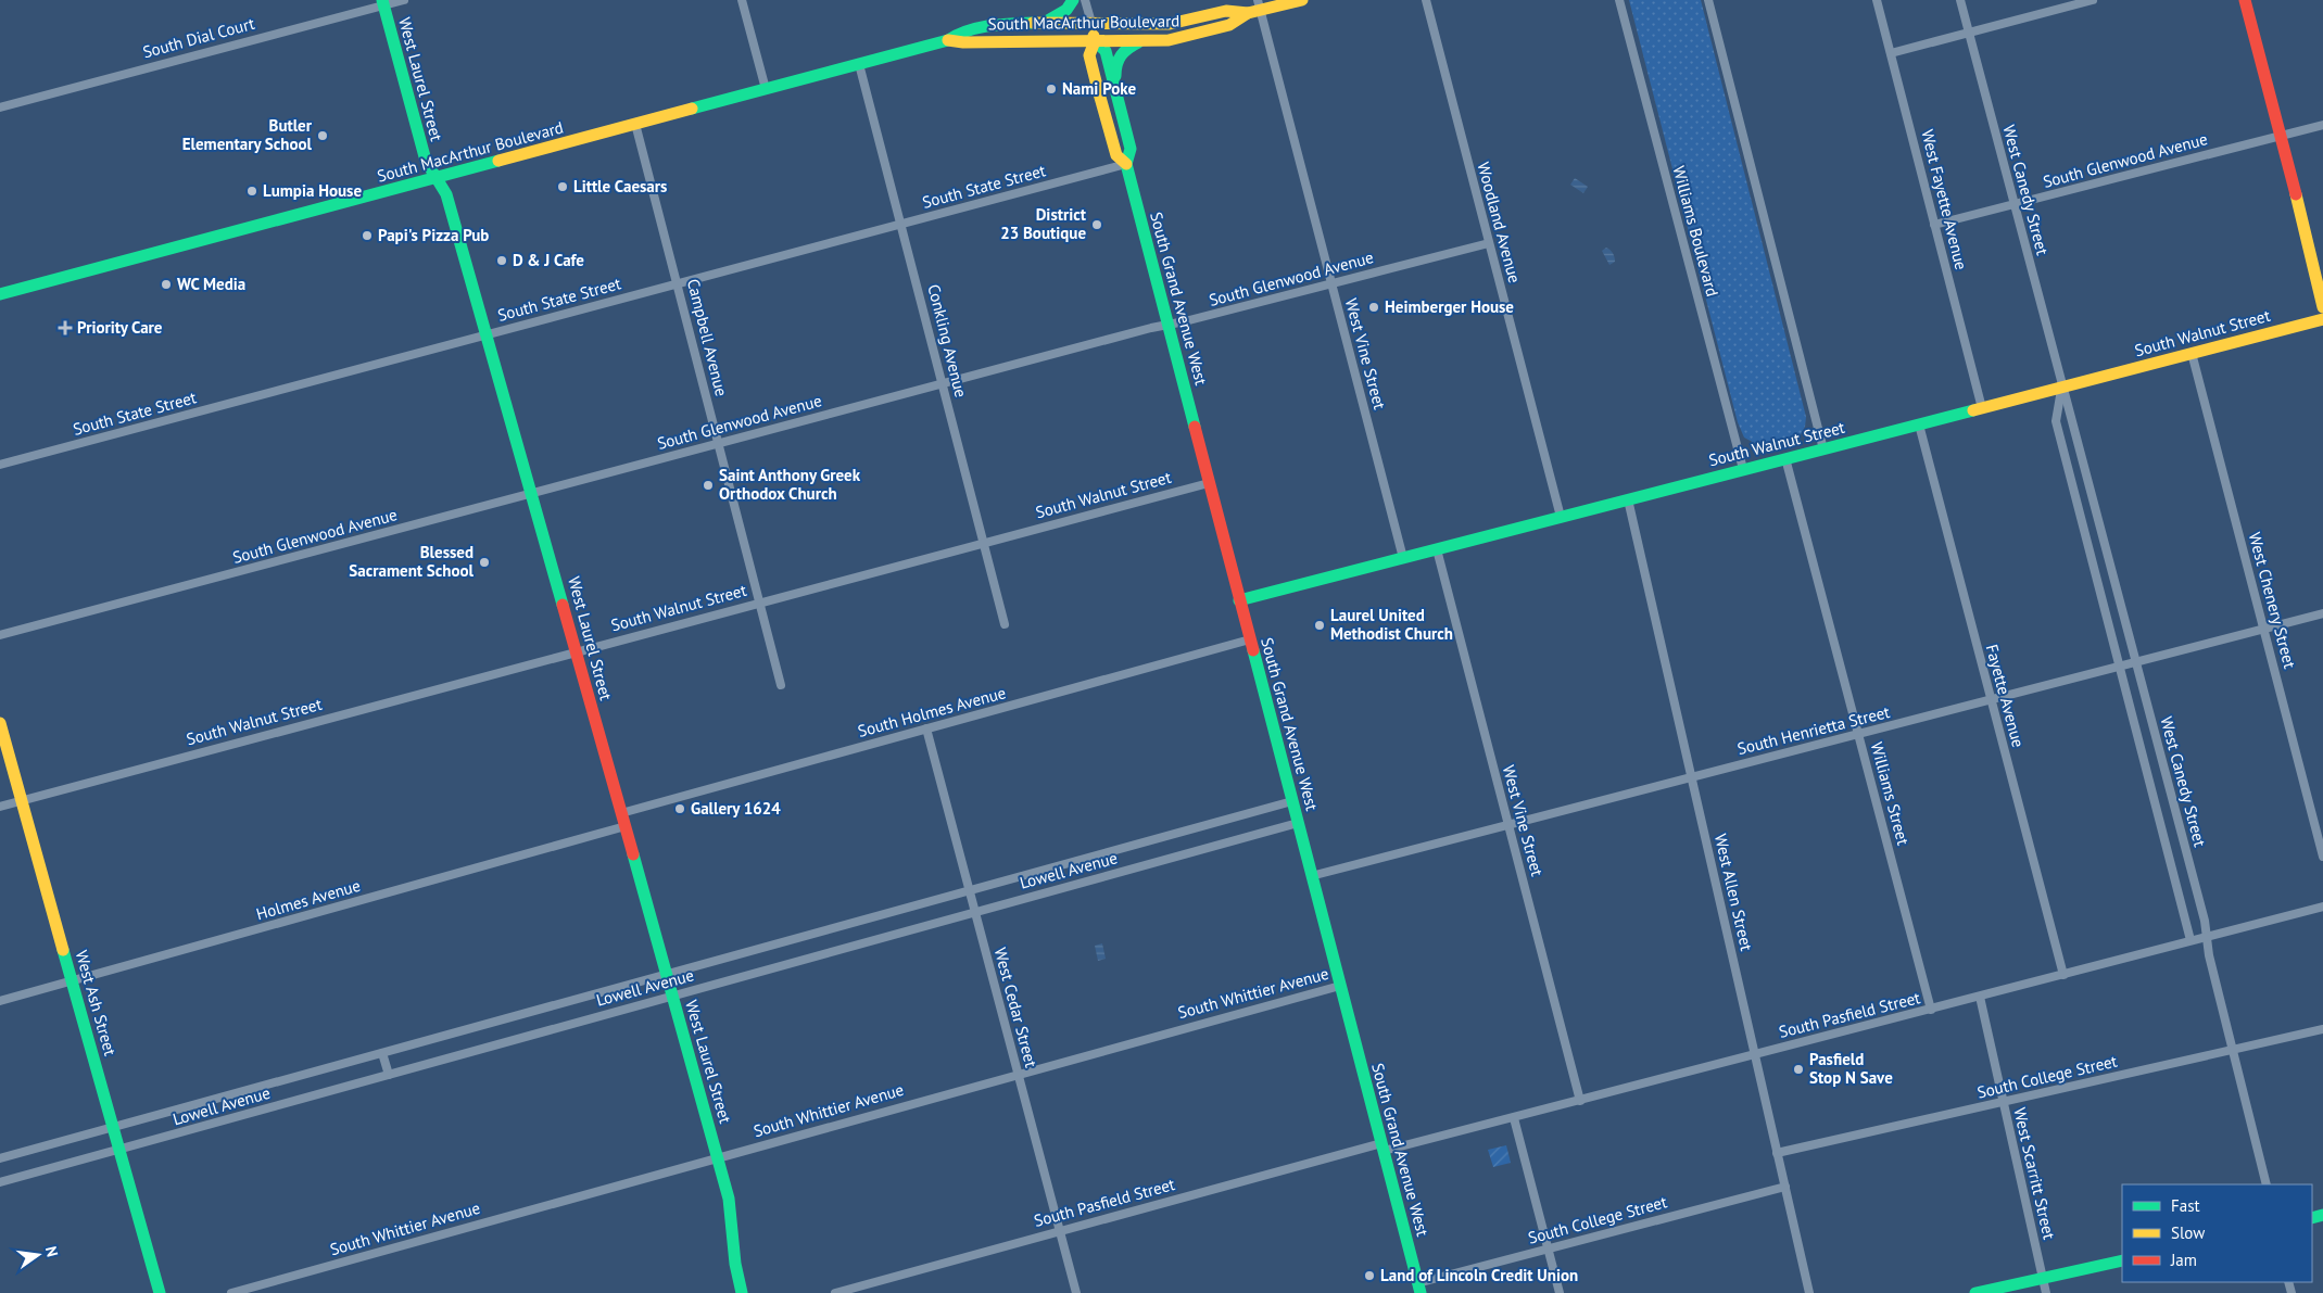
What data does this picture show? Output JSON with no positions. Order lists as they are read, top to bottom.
{
  "streets": {
    "street": [
      "South MacArthur Boulevard",
      "South Dial Court",
      "West Laurel Street",
      "South Glenwood Avenue",
      "South State Street",
      "West Canedy Street",
      "West Fayette Avenue",
      "Woodland Avenue",
      "Williams Boulevard",
      "South Grand Avenue West",
      "South Walnut Street",
      "Campbell Avenue",
      "Conkling Avenue",
      "West Vine Street",
      "West Chenery Street",
      "Fayette Avenue",
      "South Holmes Avenue",
      "South Henrietta Street",
      "Williams Street",
      "Lowell Avenue",
      "West Allen Street",
      "Holmes Avenue",
      "South Whittier Avenue",
      "West Ash Street",
      "West Cedar Street",
      "South Pasfield Street",
      "South College Street",
      "West Scarritt Street"
    ]
  },
  "crossings": [
    ["South MacArthur Boulevard", "West Laurel Street"],
    ["South MacArthur Boulevard", "South Grand Avenue West"],
    ["South MacArthur Boulevard", "Campbell Avenue"],
    ["South MacArthur Boulevard", "Conkling Avenue"],
    ["South MacArthur Boulevard", "West Vine Street"],
    ["South Dial Court", "West Laurel Street"],
    ["West Laurel Street", "South Glenwood Avenue"],
    ["West Laurel Street", "South State Street"],
    ["West Laurel Street", "South Walnut Street"],
    ["West Laurel Street", "South Holmes Avenue"],
    ["West Laurel Street", "Lowell Avenue"],
    ["West Laurel Street", "Holmes Avenue"],
    ["West Laurel Street", "South Whittier Avenue"],
    ["South Glenwood Avenue", "West Canedy Street"],
    ["South Glenwood Avenue", "West Fayette Avenue"],
    ["South Glenwood Avenue", "Woodland Avenue"],
    ["South Glenwood Avenue", "South Grand Avenue West"],
    ["South Glenwood Avenue", "Campbell Avenue"],
    ["South Glenwood Avenue", "Conkling Avenue"],
    ["South Glenwood Avenue", "West Vine Street"],
    ["South State Street", "South Grand Avenue West"],
    ["South State Street", "Campbell Avenue"],
    ["South State Street", "Conkling Avenue"],
    ["West Canedy Street", "South Walnut Street"],
    ["West Canedy Street", "South Henrietta Street"],
    ["West Canedy Street", "South Pasfield Street"],
    ["West Canedy Street", "South College Street"],
    ["West Fayette Avenue", "South Walnut Street"],
    ["Woodland Avenue", "South Walnut Street"],
    ["Williams Boulevard", "South Walnut Street"],
    ["South Grand Avenue West", "South Walnut Street"],
    ["South Grand Avenue West", "South Holmes Avenue"],
    ["South Grand Avenue West", "South Henrietta Street"],
    ["South Grand Avenue West", "Lowell Avenue"],
    ["South Grand Avenue West", "South Whittier Avenue"],
    ["South Grand Avenue West", "South Pasfield Street"],
    ["South Grand Avenue West", "South College Street"],
    ["South Walnut Street", "Campbell Avenue"],
    ["South Walnut Street", "Conkling Avenue"],
    ["South Walnut Street", "West Vine Street"],
    ["South Walnut Street", "West Chenery Street"],
    ["South Walnut Street", "Fayette Avenue"],
    ["South Walnut Street", "Williams Street"],
    ["South Walnut Street", "West Allen Street"],
    ["South Walnut Street", "West Ash Street"],
    ["West Vine Street", "South Henrietta Street"],
    ["West Vine Street", "South Pasfield Street"],
    ["West Chenery Street", "South Henrietta Street"],
    ["Fayette Avenue", "South Henrietta Street"],
    ["Fayette Avenue", "South Pasfield Street"],
    ["South Holmes Avenue", "West Cedar Street"],
    ["South Henrietta Street", "Williams Street"],
    ["South Henrietta Street", "West Allen Street"],
    ["Williams Street", "South Pasfield Street"],
    ["Lowell Avenue", "West Ash Street"],
    ["Lowell Avenue", "West Cedar Street"],
    ["West Allen Street", "South Pasfield Street"],
    ["West Allen Street", "South College Street"],
    ["Holmes Avenue", "West Ash Street"],
    ["South Whittier Avenue", "West Cedar Street"],
    ["West Cedar Street", "South Pasfield Street"],
    ["South Pasfield Street", "West Scarritt Street"],
    ["South College Street", "West Scarritt Street"]
  ],
  "places": {
    "other": [
      "Nami Poke",
      "Butler Elementary School",
      "Little Caesars",
      "Lumpia House",
      "District 23 Boutique",
      "Papi's Pizza Pub",
      "D & J Cafe",
      "WC Media",
      "Heimberger House",
      "Saint Anthony Greek Orthodox Church",
      "Blessed Sacrament School",
      "Laurel United Methodist Church",
      "Gallery 1624",
      "Pasfield Stop N Save",
      "Land of Lincoln Credit Union"
    ],
    "health": ["Priority Care"]
  },
  "legend": ["Fast", "Slow", "Jam"],
  "north": "right"
}
